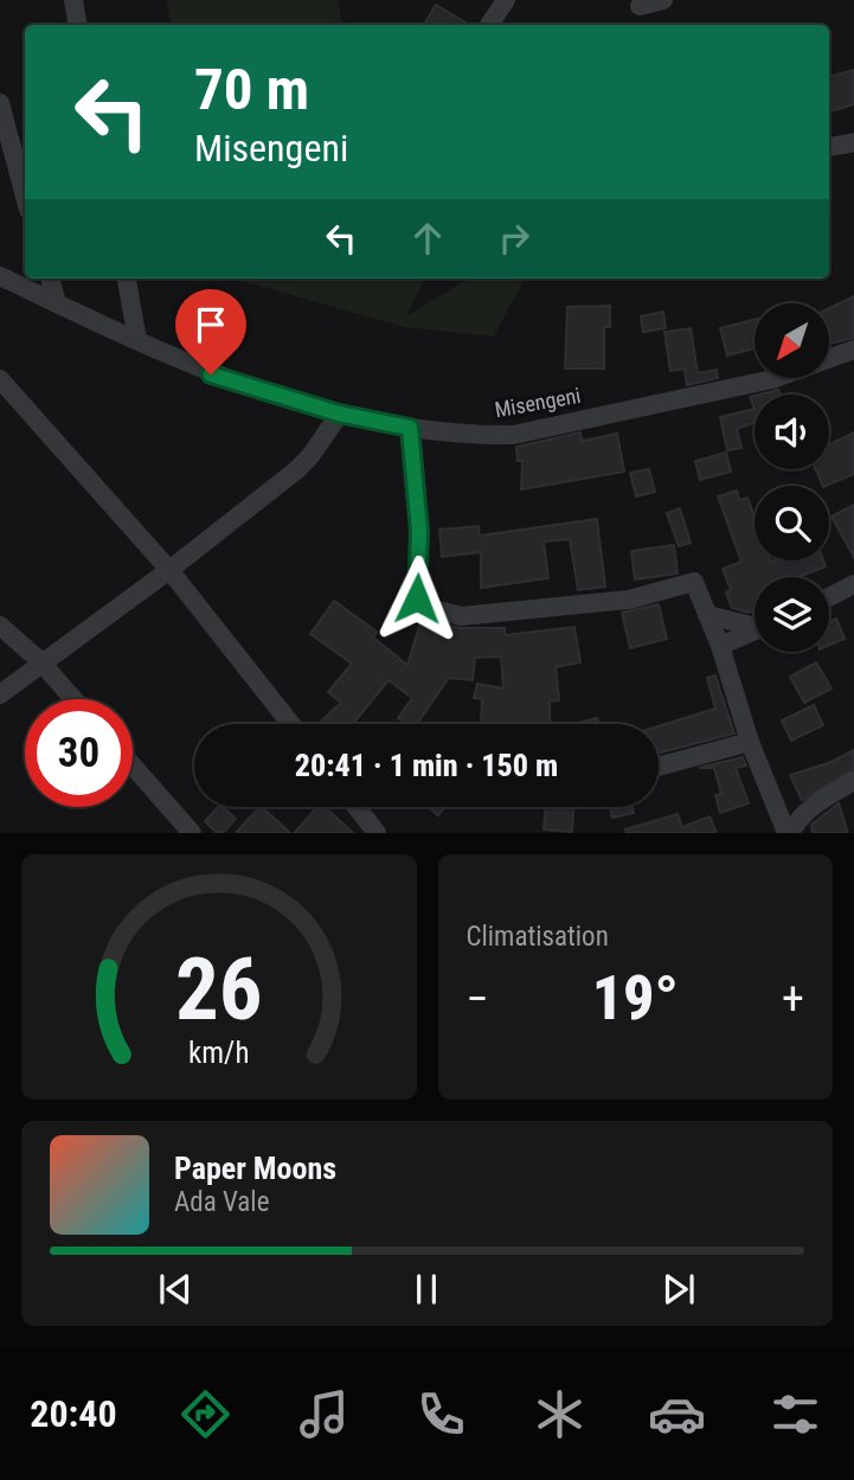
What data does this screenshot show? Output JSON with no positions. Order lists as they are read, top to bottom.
{
  "streets": {
    "street": ["Misengeni"]
  },
  "north": "bottom left",
  "page": {
    "turn": ["70 m", "Misengeni"],
    "limit": "30",
    "trip": "20:41 · 1 min · 150 m",
    "tile": "Climatisation",
    "heat": ["−", "19°", "+"],
    "song": ["Paper Moons", "Ada Vale"],
    "tabs": "20:40",
    "gauge": ["26", "km/h"]
  }
}
